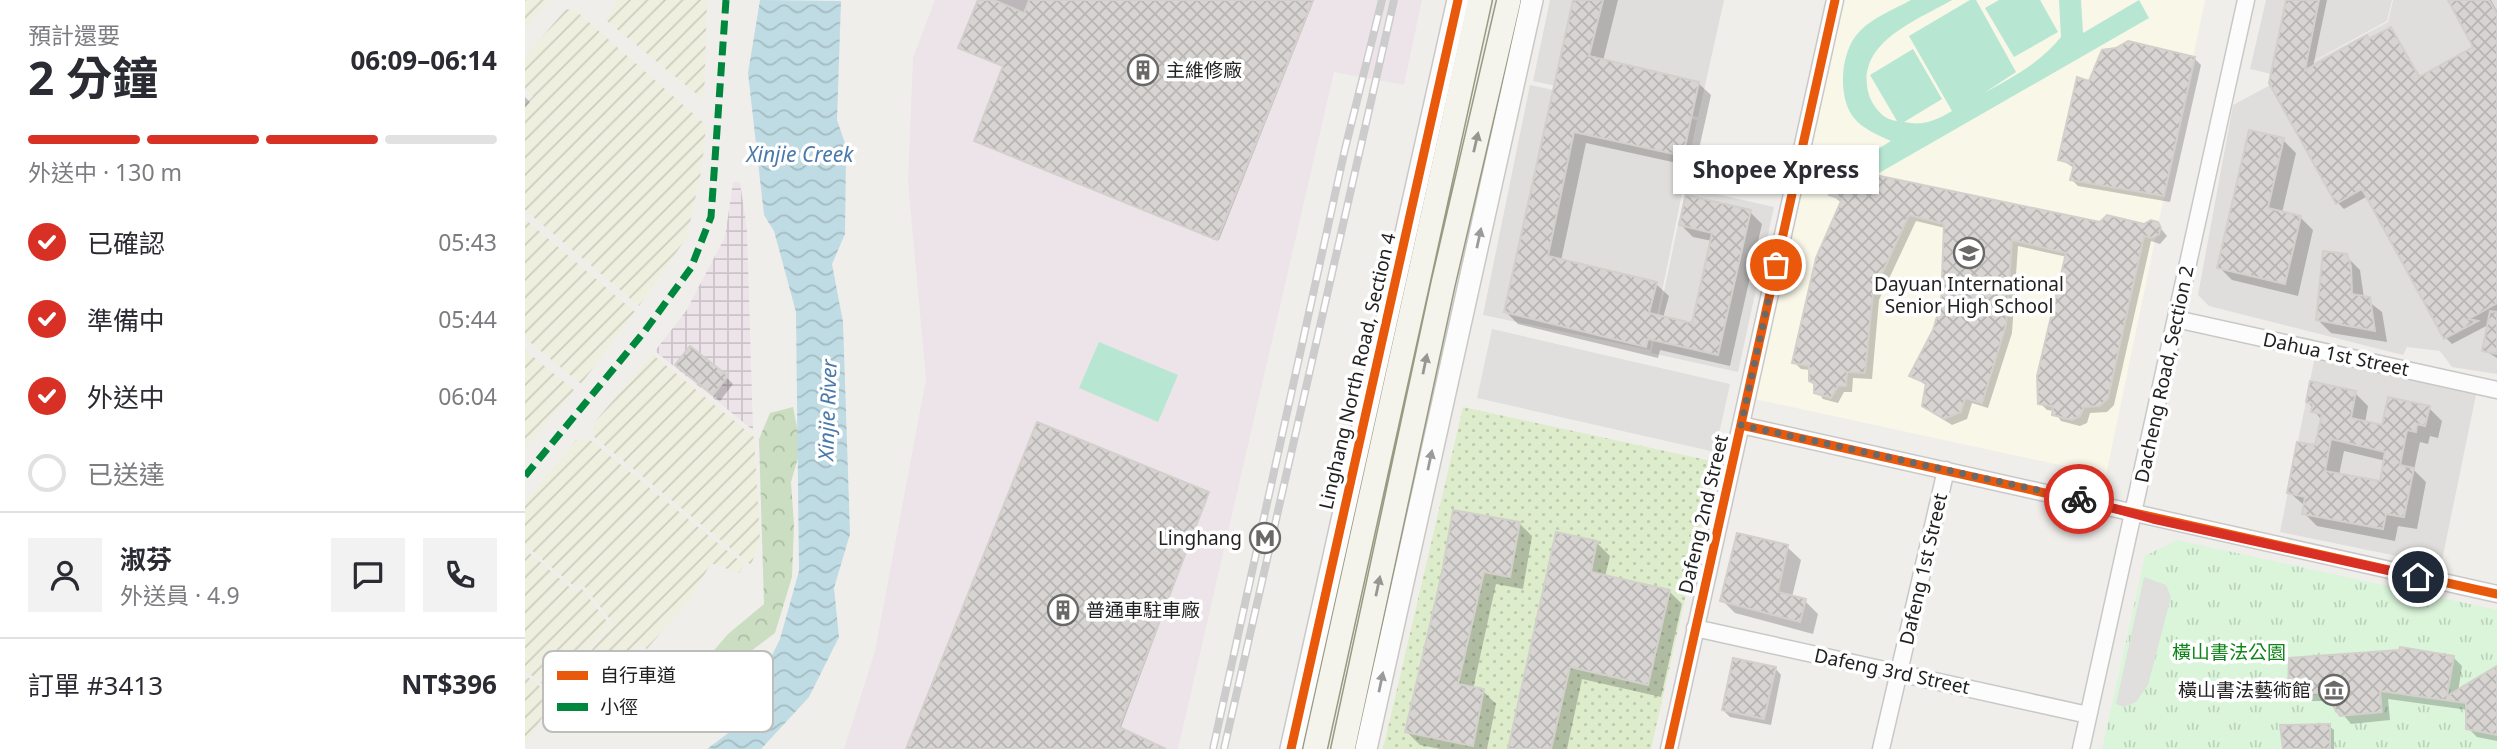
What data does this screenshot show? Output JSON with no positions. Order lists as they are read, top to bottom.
{
  "streets": {
    "main road": ["Linghang North Road, Section 4"],
    "street": [
      "Dahua 1st Street",
      "Dacheng Road, Section 2",
      "Dafeng 2nd Street",
      "Dafeng 1st Street",
      "Dafeng 3rd Street"
    ]
  },
  "crossings": [
    ["Dahua 1st Street", "Dacheng Road, Section 2"],
    ["Dacheng Road, Section 2", "Dafeng 3rd Street"],
    ["Dafeng 2nd Street", "Dafeng 3rd Street"],
    ["Dafeng 1st Street", "Dafeng 3rd Street"]
  ],
  "water": ["Xinjie Creek", "Xinjie River"],
  "parks": ["橫山書法公園"],
  "places": {
    "building": ["主維修廠", "普通車駐車廠"],
    "school or university": ["Dayuan International Senior High School"],
    "other": ["Shopee Xpress"],
    "metro station": ["Linghang"],
    "museum": ["橫山書法藝術館"]
  },
  "legend": ["自行車道", "小徑"],
  "page": {
    "heading": ["2 分鐘", "預計還要", "06:09–06:14"],
    "panel": [
      "淑芬",
      "外送員 · 4.9",
      "訂單 #3413",
      "NT$396"
    ],
    "bar": "外送中 · 130 m",
    "bubble": "Shopee Xpress",
    "list": [
      ["已確認", "05:43"],
      ["準備中", "05:44"],
      ["外送中", "06:04"],
      "已送達"
    ]
  }
}
